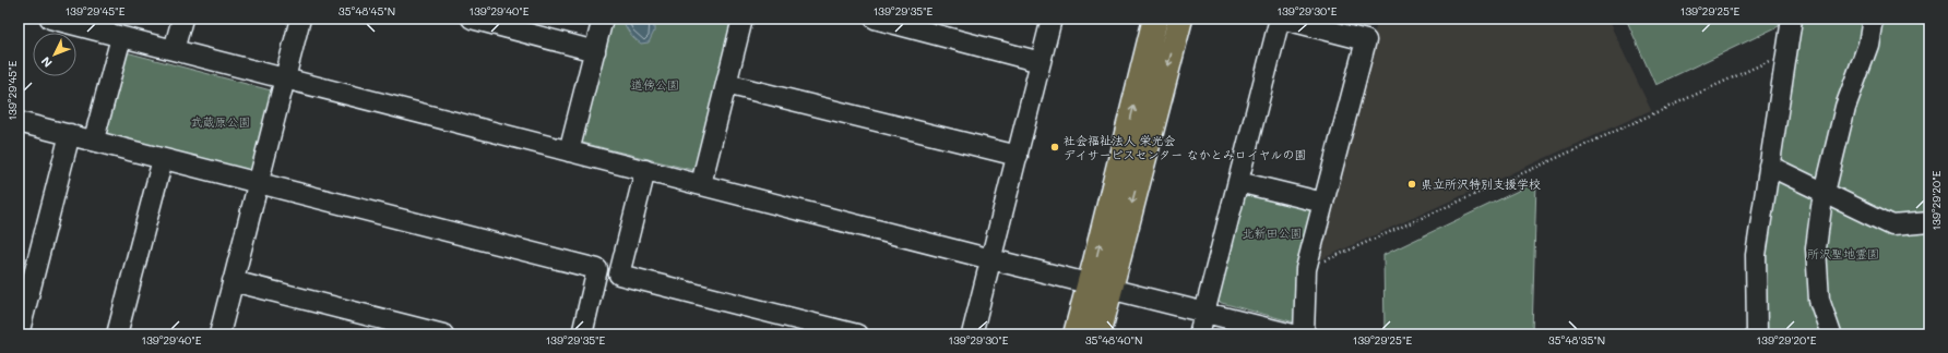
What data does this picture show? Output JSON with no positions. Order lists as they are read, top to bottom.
{
  "parks": [
    "道傍公園",
    "武蔵原公園",
    "北新田公園",
    "所沢聖地霊園"
  ],
  "places": ["社会福祉法人 栄光会 デイサービスセンター なかとみロイヤルの園", "県立所沢特別支援学校"],
  "north": "bottom left",
  "coordinates": [
    "139°29'45\"E",
    "35°48'45\"N",
    "139°29'40\"E",
    "139°29'35\"E",
    "139°29'30\"E",
    "139°29'25\"E",
    "139°29'20\"E",
    "35°48'40\"N",
    "35°48'35\"N"
  ]
}
